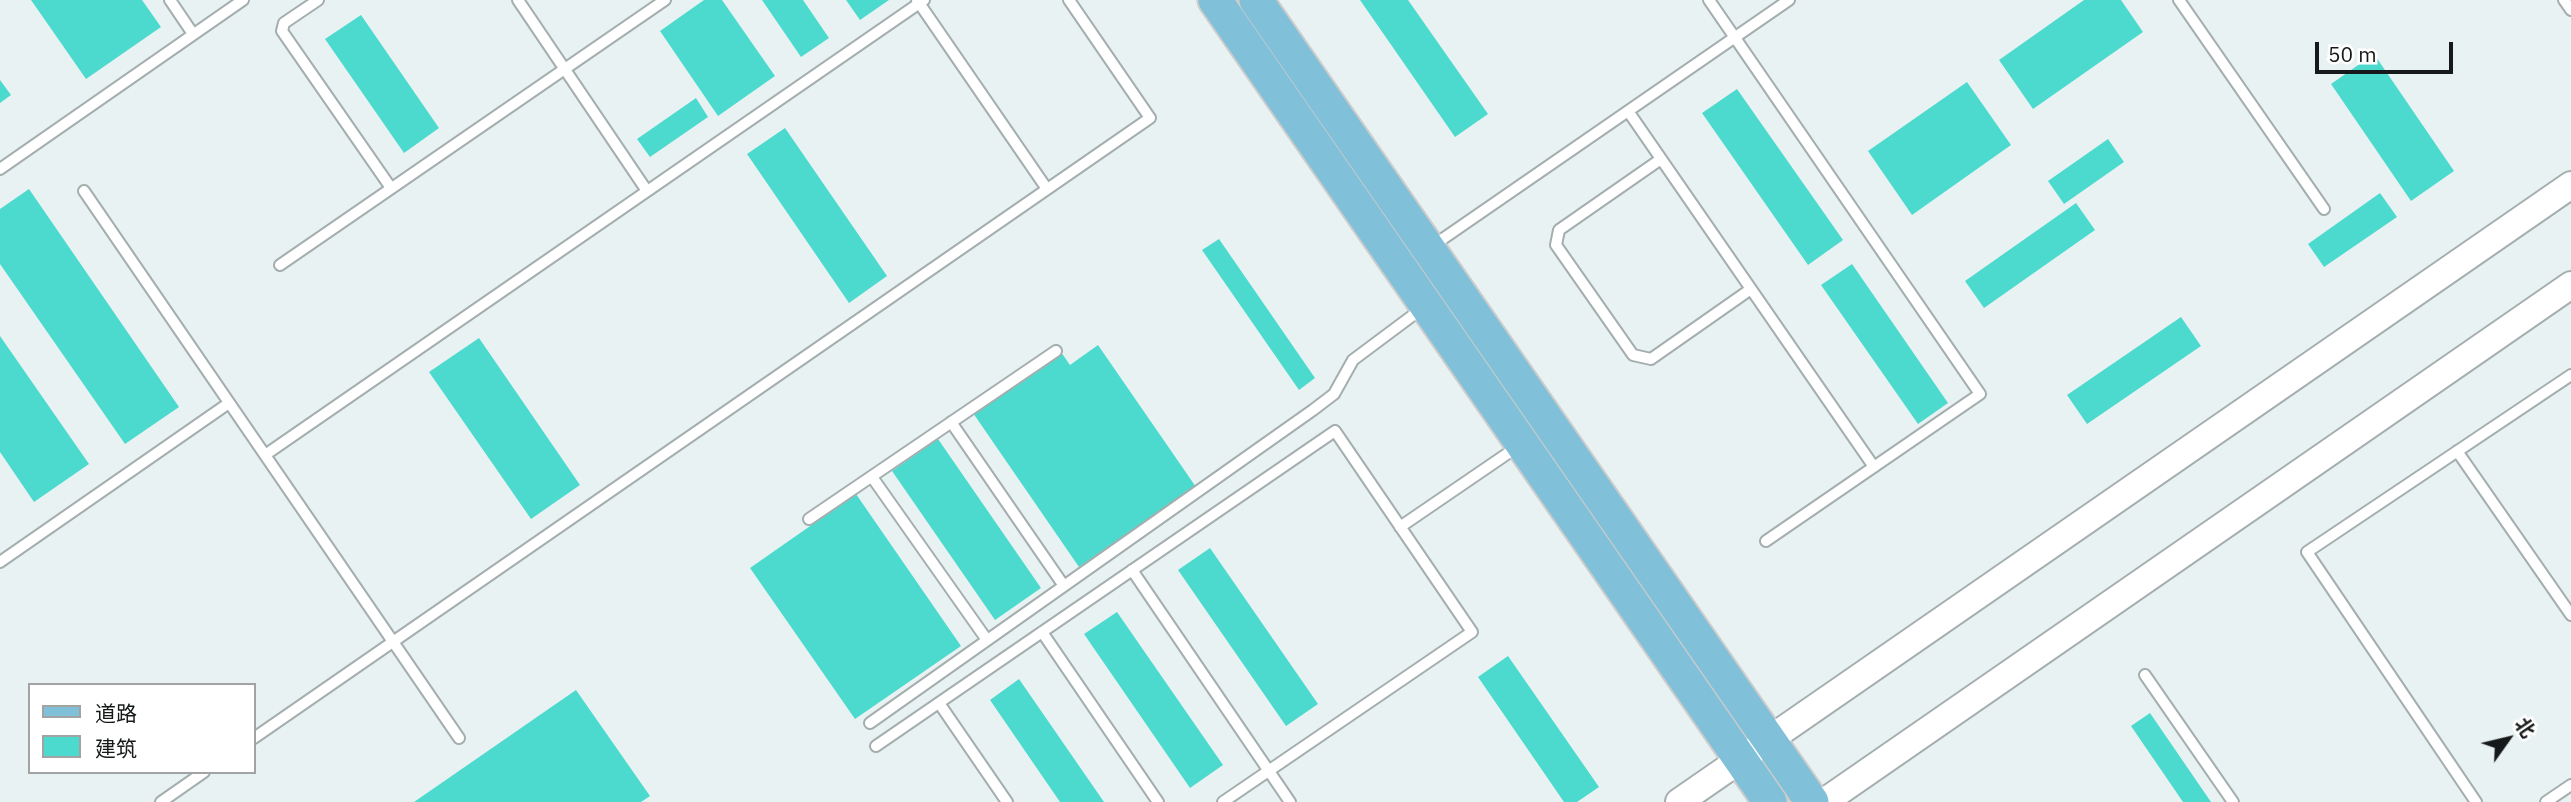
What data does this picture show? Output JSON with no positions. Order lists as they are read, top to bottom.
{
  "legend": ["道路", "建筑"],
  "scale_bar": "50 m",
  "north": "top right"
}
